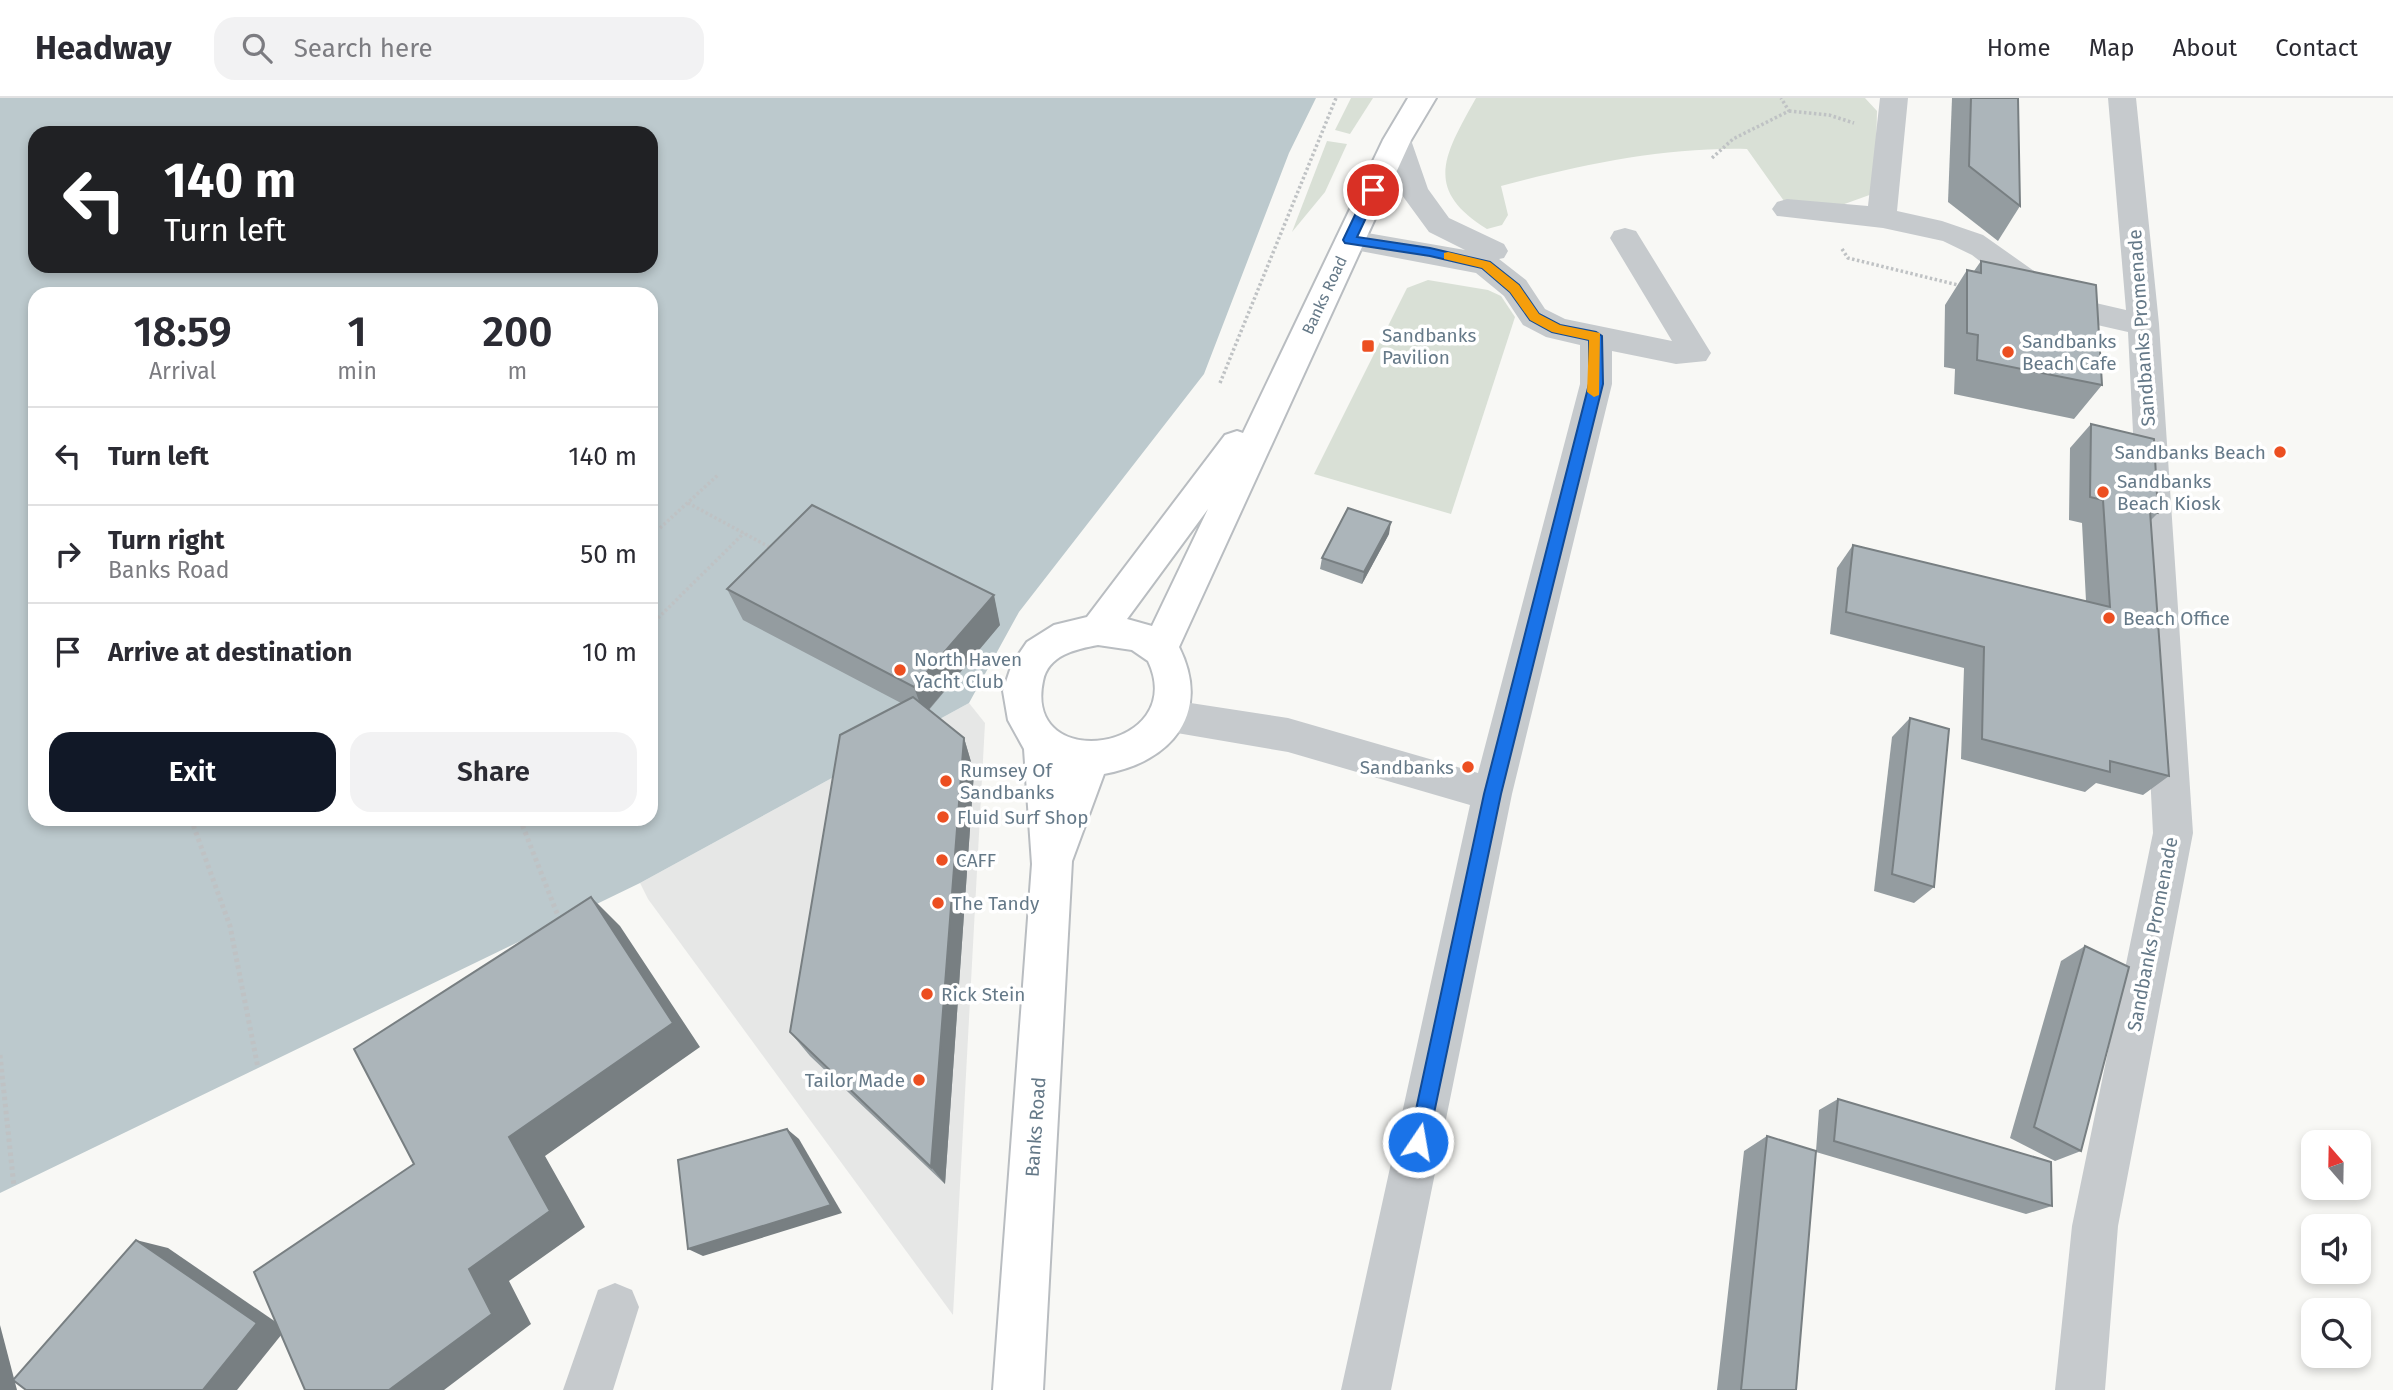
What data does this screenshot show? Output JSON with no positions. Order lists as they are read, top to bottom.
{
  "streets": {
    "main road": ["Banks Road"],
    "street": ["Sandbanks Promenade"]
  },
  "places": {
    "transit": ["Sandbanks Pavilion"],
    "other": [
      "Sandbanks Beach Cafe",
      "Sandbanks Beach",
      "Sandbanks Beach Kiosk",
      "Beach Office",
      "North Haven Yacht Club",
      "Sandbanks",
      "Rumsey Of Sandbanks",
      "Fluid Surf Shop",
      "CAFF",
      "The Tandy",
      "Rick Stein",
      "Tailor Made"
    ]
  },
  "north": "top",
  "page": {
    "header": "Headway",
    "search": "Search here",
    "nav": [
      "Home",
      "Map",
      "About",
      "Contact"
    ],
    "turn": ["140 m", "Turn left"],
    "eta": [
      "18:59",
      "Arrival",
      "1",
      "min",
      "200",
      "m"
    ],
    "list": [
      {
        "name": "Turn left",
        "value": "140 m"
      },
      {
        "name": "Turn right",
        "note": "Banks Road",
        "value": "50 m"
      },
      {
        "name": "Arrive at destination",
        "value": "10 m"
      }
    ],
    "buttons": ["Exit", "Share"]
  }
}
